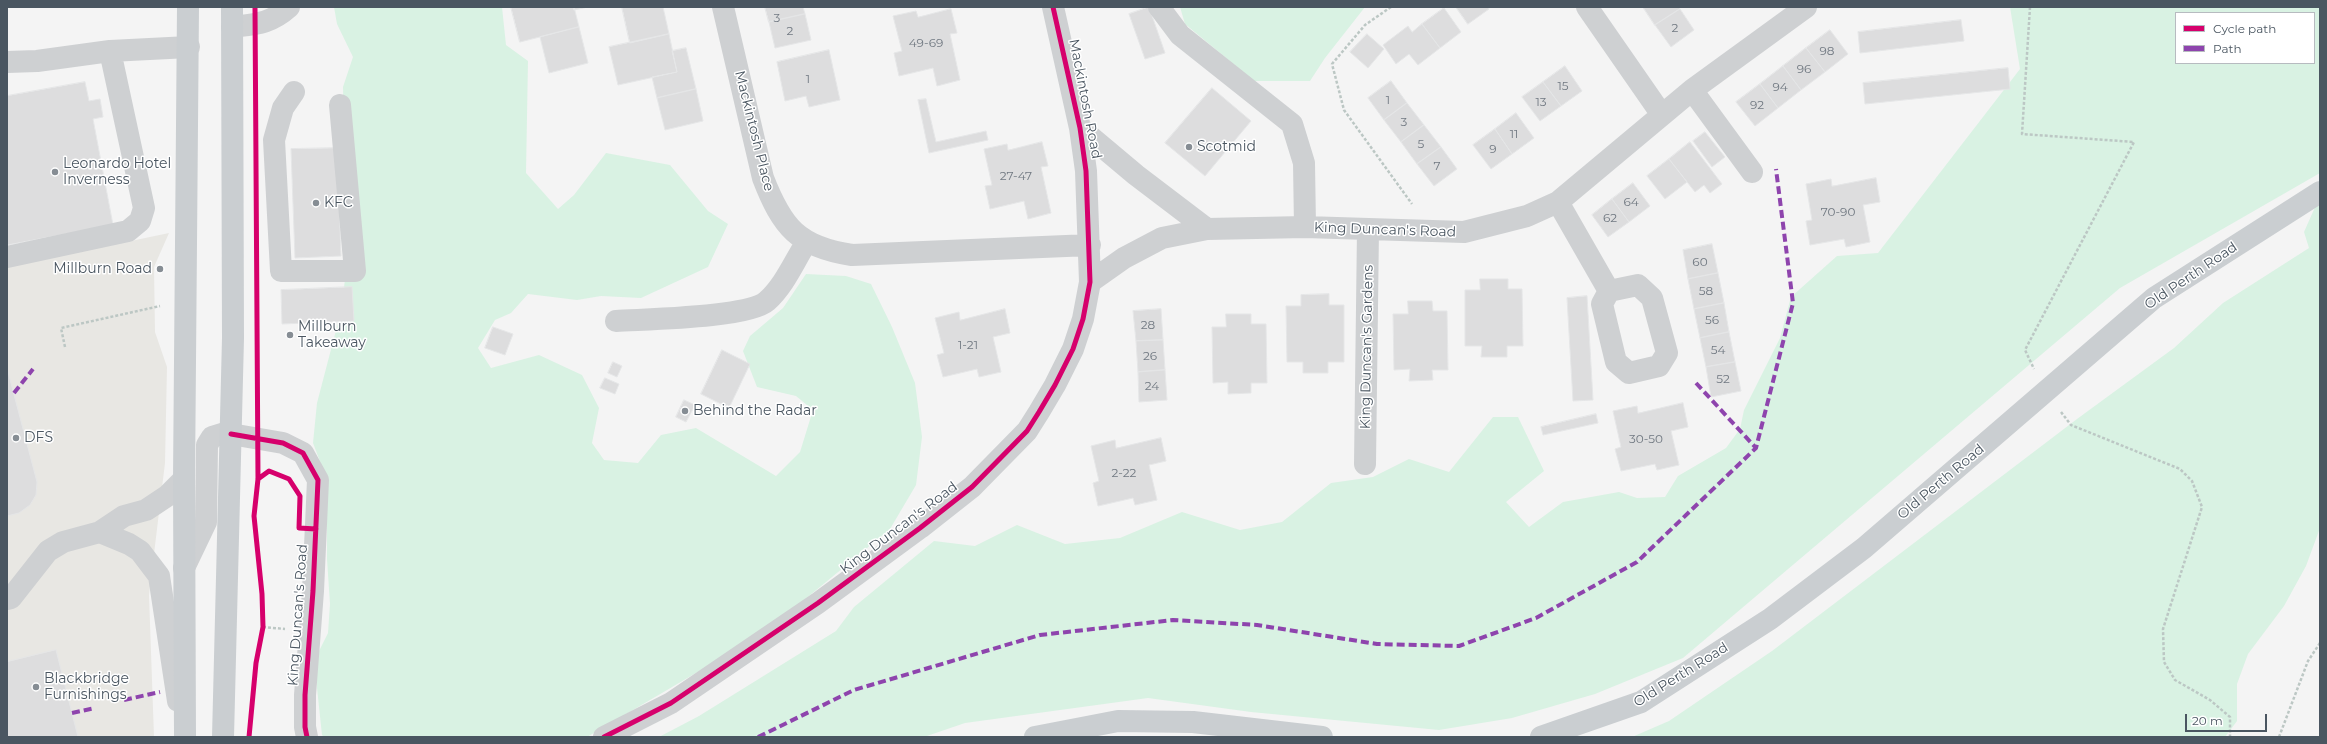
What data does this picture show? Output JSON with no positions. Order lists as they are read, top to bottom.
{
  "streets": {
    "main road": ["Old Perth Road"],
    "street": [
      "Mackintosh Road",
      "Mackintosh Place",
      "King Duncan's Road",
      "King Duncan's Gardens"
    ]
  },
  "crossings": [
    ["Mackintosh Road", "King Duncan's Road"],
    ["King Duncan's Road", "King Duncan's Gardens"]
  ],
  "places": [
    "Scotmid",
    "Leonardo Hotel Inverness",
    "KFC",
    "Millburn Road",
    "Millburn Takeaway",
    "Behind the Radar",
    "DFS",
    "Blackbridge Furnishings"
  ],
  "house_numbers": [
    "3",
    "2",
    "2",
    "49-69",
    "98",
    "96",
    "1",
    "15",
    "94",
    "1",
    "13",
    "92",
    "3",
    "11",
    "5",
    "9",
    "7",
    "27-47",
    "64",
    "70-90",
    "62",
    "60",
    "58",
    "56",
    "28",
    "1-21",
    "54",
    "26",
    "52",
    "24",
    "30-50",
    "2-22"
  ],
  "legend": ["Cycle path", "Path"],
  "scale_bar": "20 m"
}
